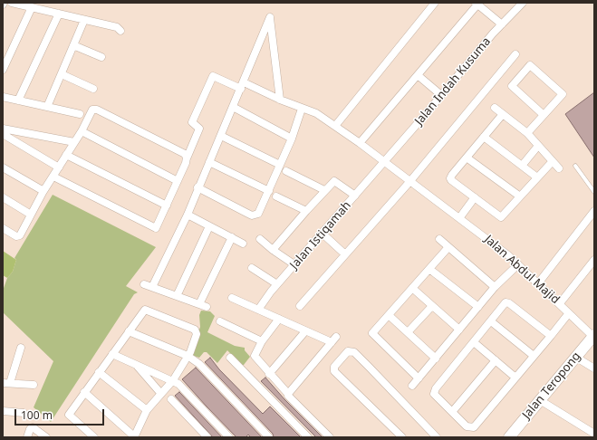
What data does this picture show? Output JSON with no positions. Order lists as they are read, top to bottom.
{
  "streets": {
    "main road": ["Jalan Teropong"],
    "street": ["Jalan Indah Kusuma", "Jalan Istiqamah", "Jalan Abdul Majid"]
  },
  "crossings": [
    ["Jalan Indah Kusuma", "Jalan Istiqamah"],
    ["Jalan Indah Kusuma", "Jalan Abdul Majid"],
    ["Jalan Istiqamah", "Jalan Abdul Majid"],
    ["Jalan Abdul Majid", "Jalan Teropong"]
  ],
  "scale_bar": "100 m"
}
